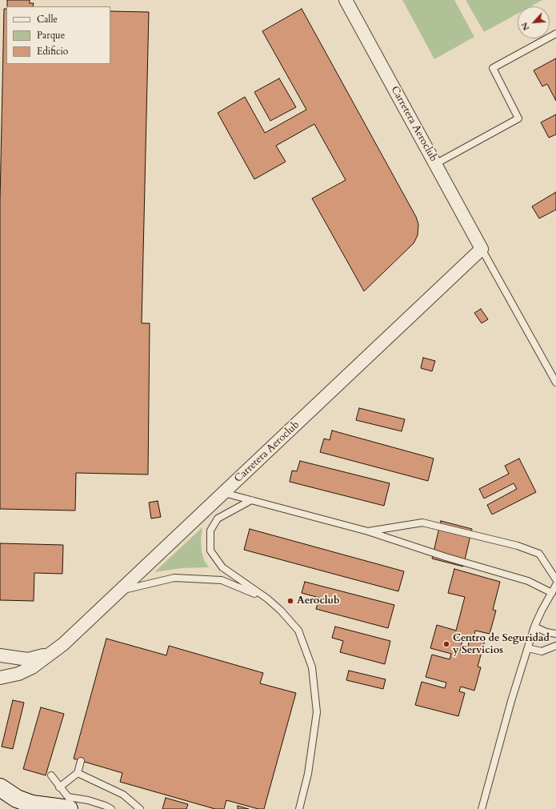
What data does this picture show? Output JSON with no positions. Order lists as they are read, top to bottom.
{
  "streets": {
    "street": ["Carretera Aeroclub"]
  },
  "places": ["Aeroclub", "Centro de Seguridad y Servicios"],
  "legend": ["Calle", "Parque", "Edificio"],
  "north": "bottom left"
}
